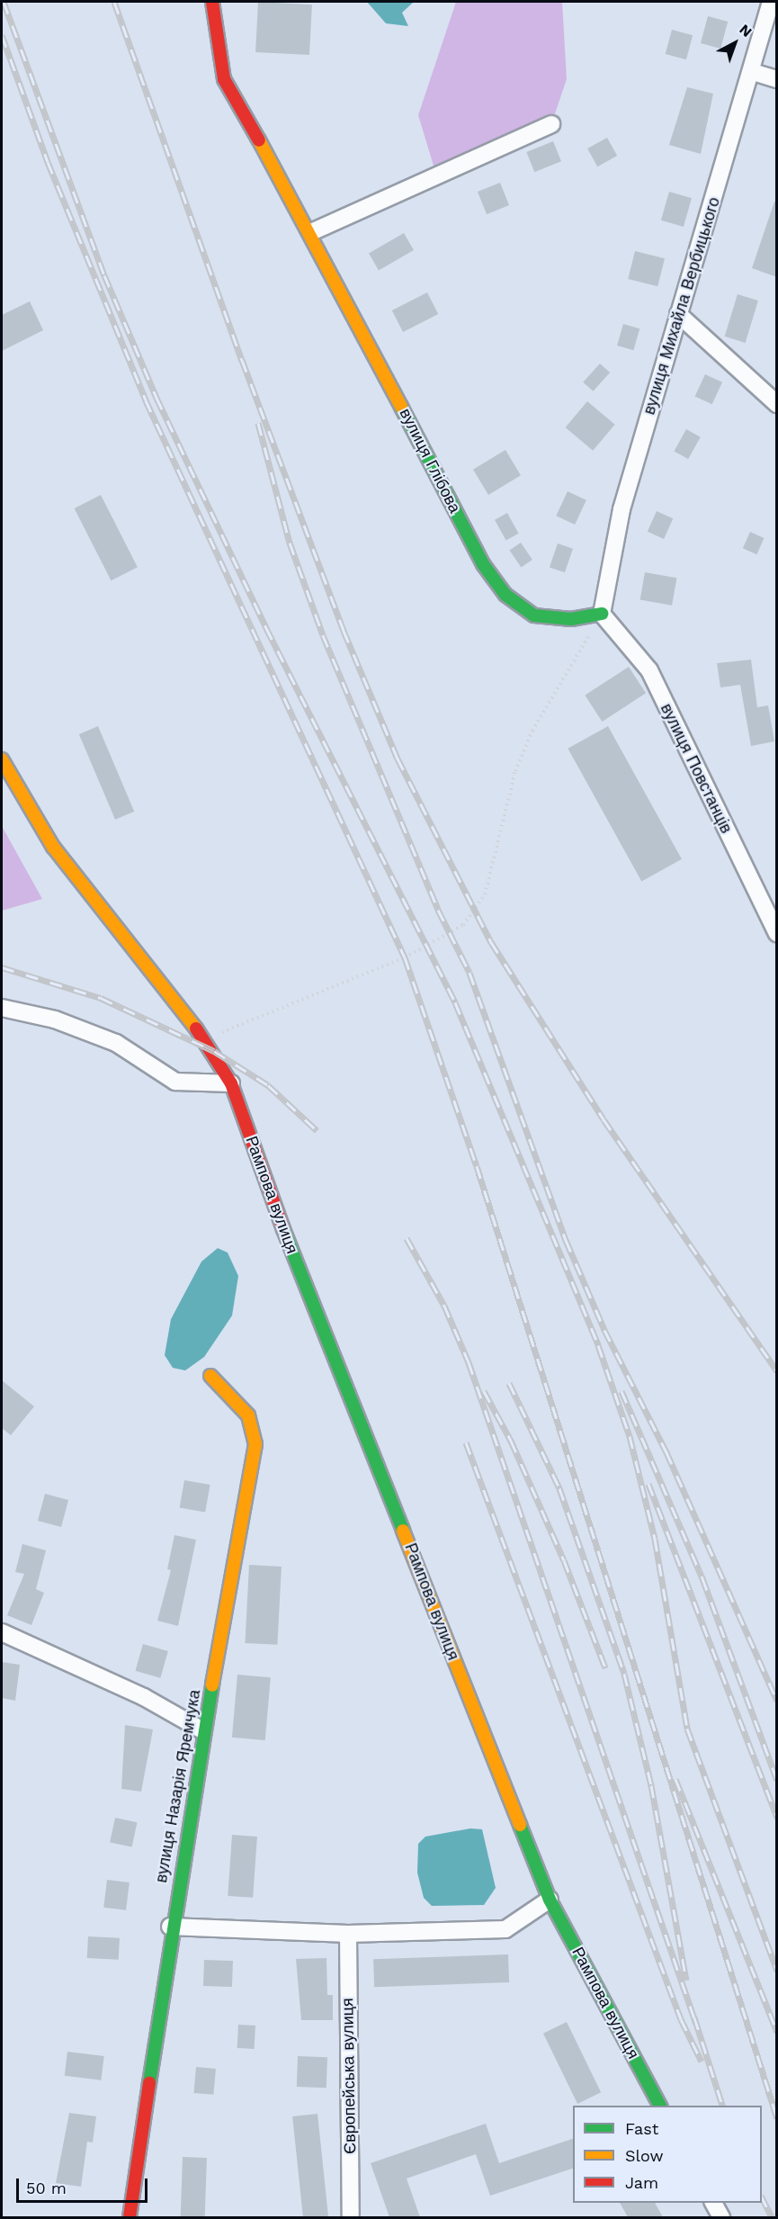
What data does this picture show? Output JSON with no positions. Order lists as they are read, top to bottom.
{
  "streets": {
    "street": [
      "вулиця Михайла Вербицького",
      "вулиця Глібова",
      "вулиця Повстанців",
      "Рампова вулиця",
      "вулиця Назарія Яремчука",
      "Європейська вулиця"
    ]
  },
  "crossings": [
    ["вулиця Михайла Вербицького", "вулиця Глібова"],
    ["вулиця Михайла Вербицького", "вулиця Повстанців"],
    ["вулиця Глібова", "вулиця Повстанців"]
  ],
  "legend": ["Fast", "Slow", "Jam"],
  "scale_bar": "50 m",
  "north": "top right"
}
